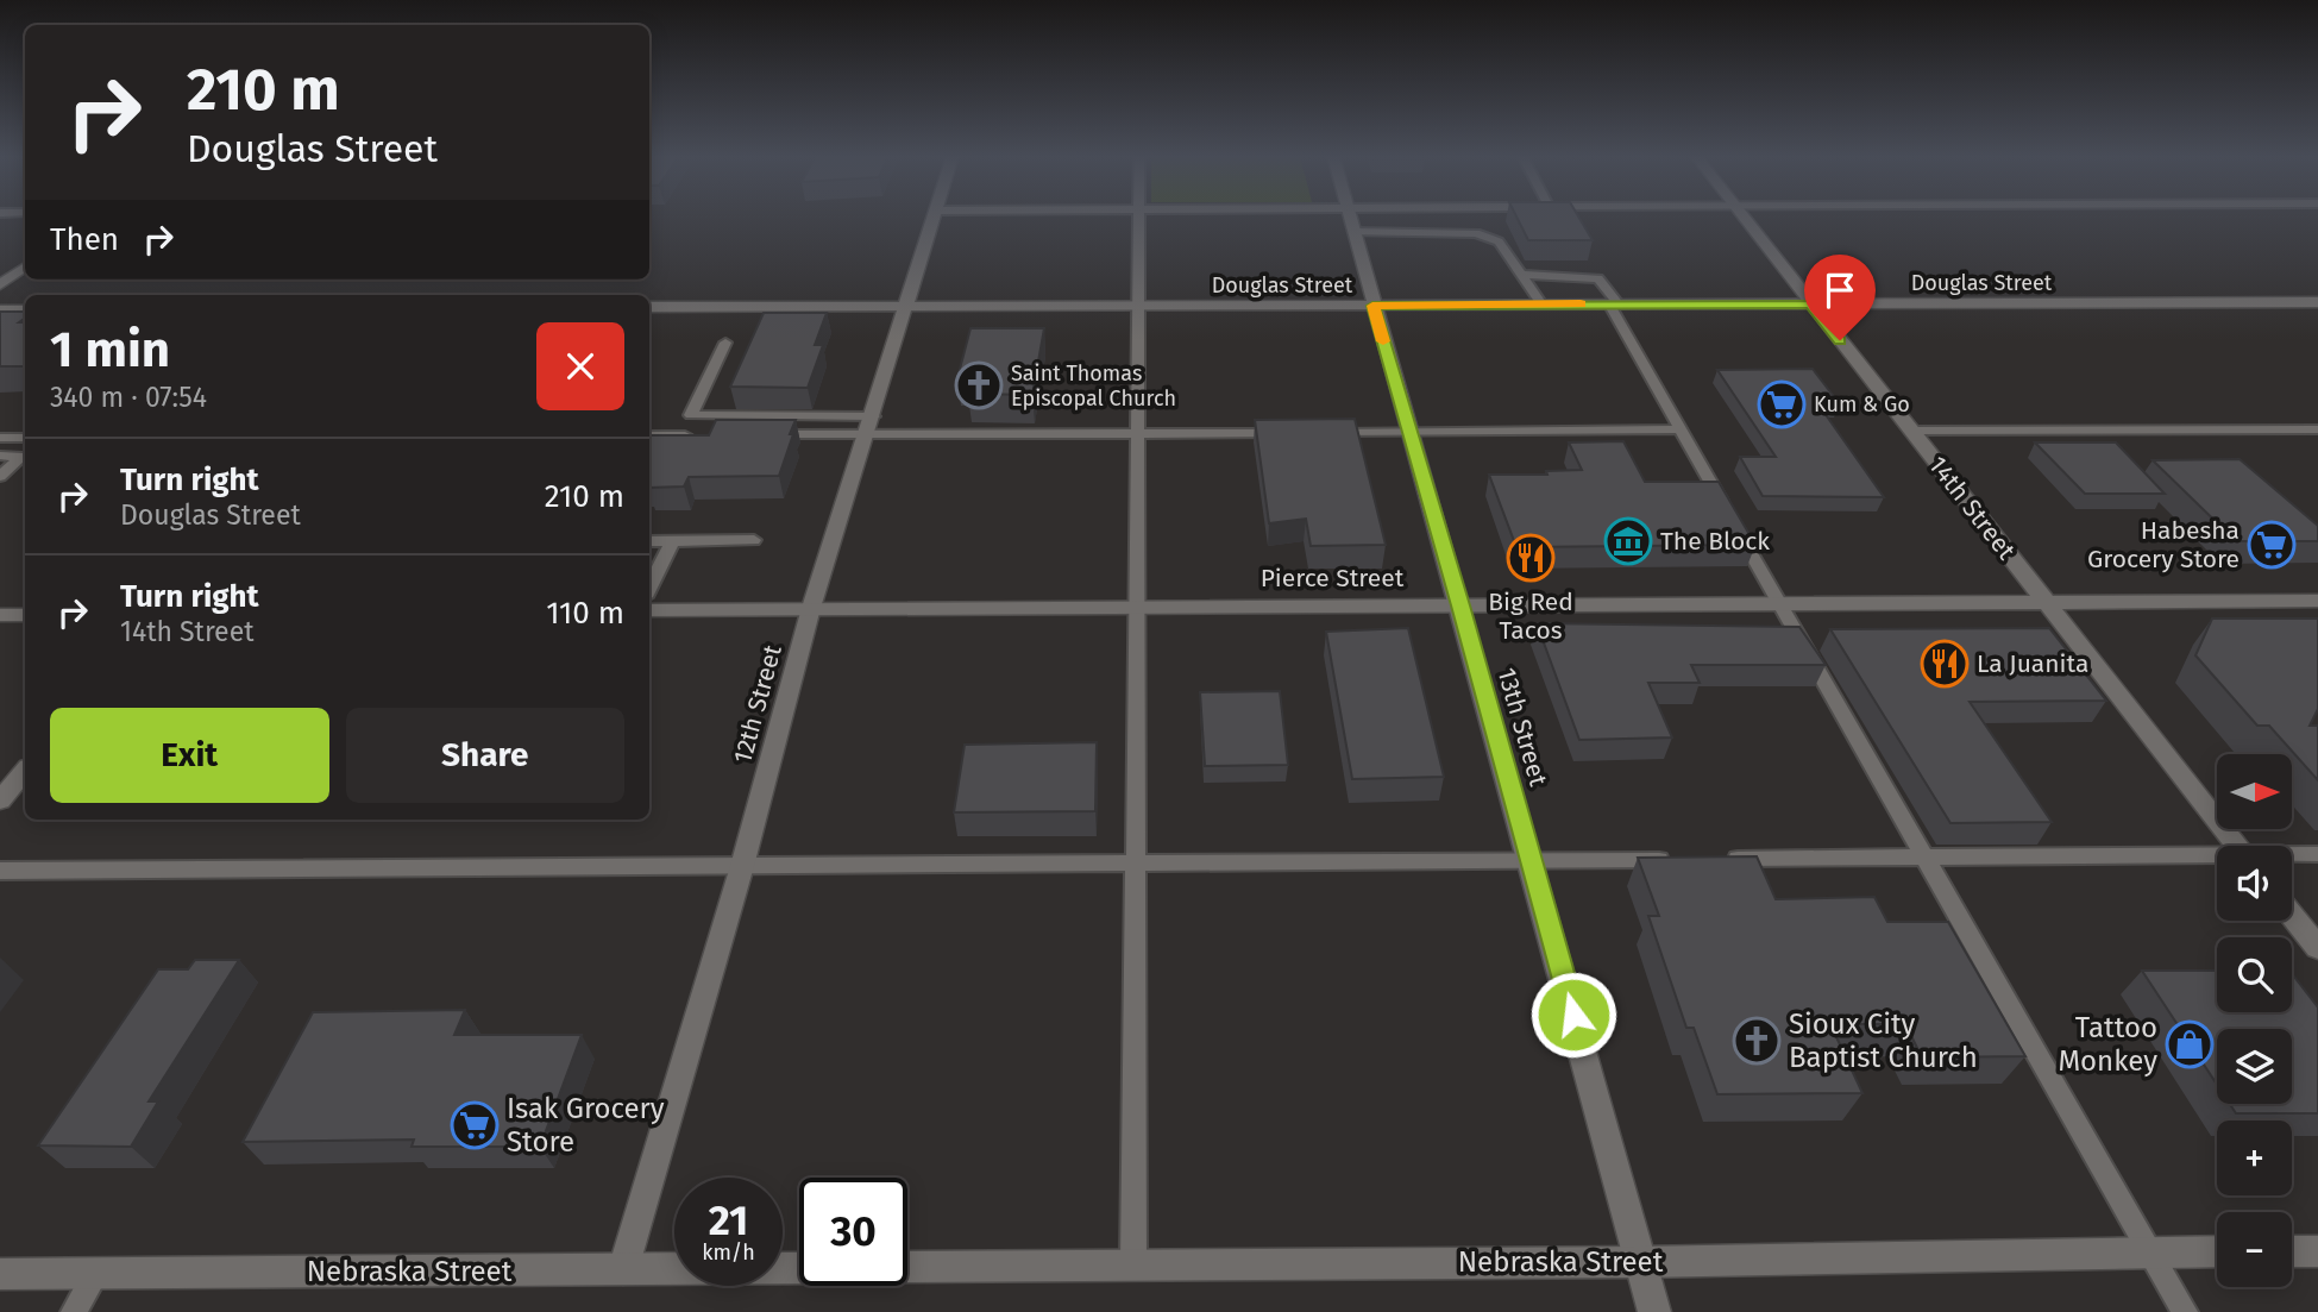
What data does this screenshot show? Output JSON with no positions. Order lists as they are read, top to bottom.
{
  "streets": {
    "street": [
      "Douglas Street",
      "14th Street",
      "Pierce Street",
      "12th Street",
      "13th Street",
      "Nebraska Street"
    ]
  },
  "crossings": [
    ["Douglas Street", "14th Street"],
    ["Douglas Street", "12th Street"],
    ["Douglas Street", "13th Street"],
    ["14th Street", "Pierce Street"],
    ["Pierce Street", "12th Street"],
    ["Pierce Street", "13th Street"],
    ["12th Street", "Nebraska Street"],
    ["13th Street", "Nebraska Street"]
  ],
  "places": {
    "church": ["Saint Thomas Episcopal Church", "Sioux City Baptist Church"],
    "supermarket": ["Kum & Go", "Habesha Grocery Store", "Isak Grocery Store"],
    "museum": ["The Block"],
    "restaurant": ["Big Red Tacos", "La Juanita"],
    "shop": ["Tattoo Monkey"]
  },
  "north": "right",
  "page": {
    "turn": ["210 m", "Douglas Street"],
    "then": "Then",
    "heading": ["1 min", "340 m · 07:54"],
    "list": [
      {
        "name": "Turn right",
        "note": "Douglas Street",
        "value": "210 m"
      },
      {
        "name": "Turn right",
        "note": "14th Street",
        "value": "110 m"
      }
    ],
    "buttons": ["Exit", "Share"],
    "map_buttons": ["+", "−"],
    "speed": "21 km/h",
    "limit": "30"
  }
}
